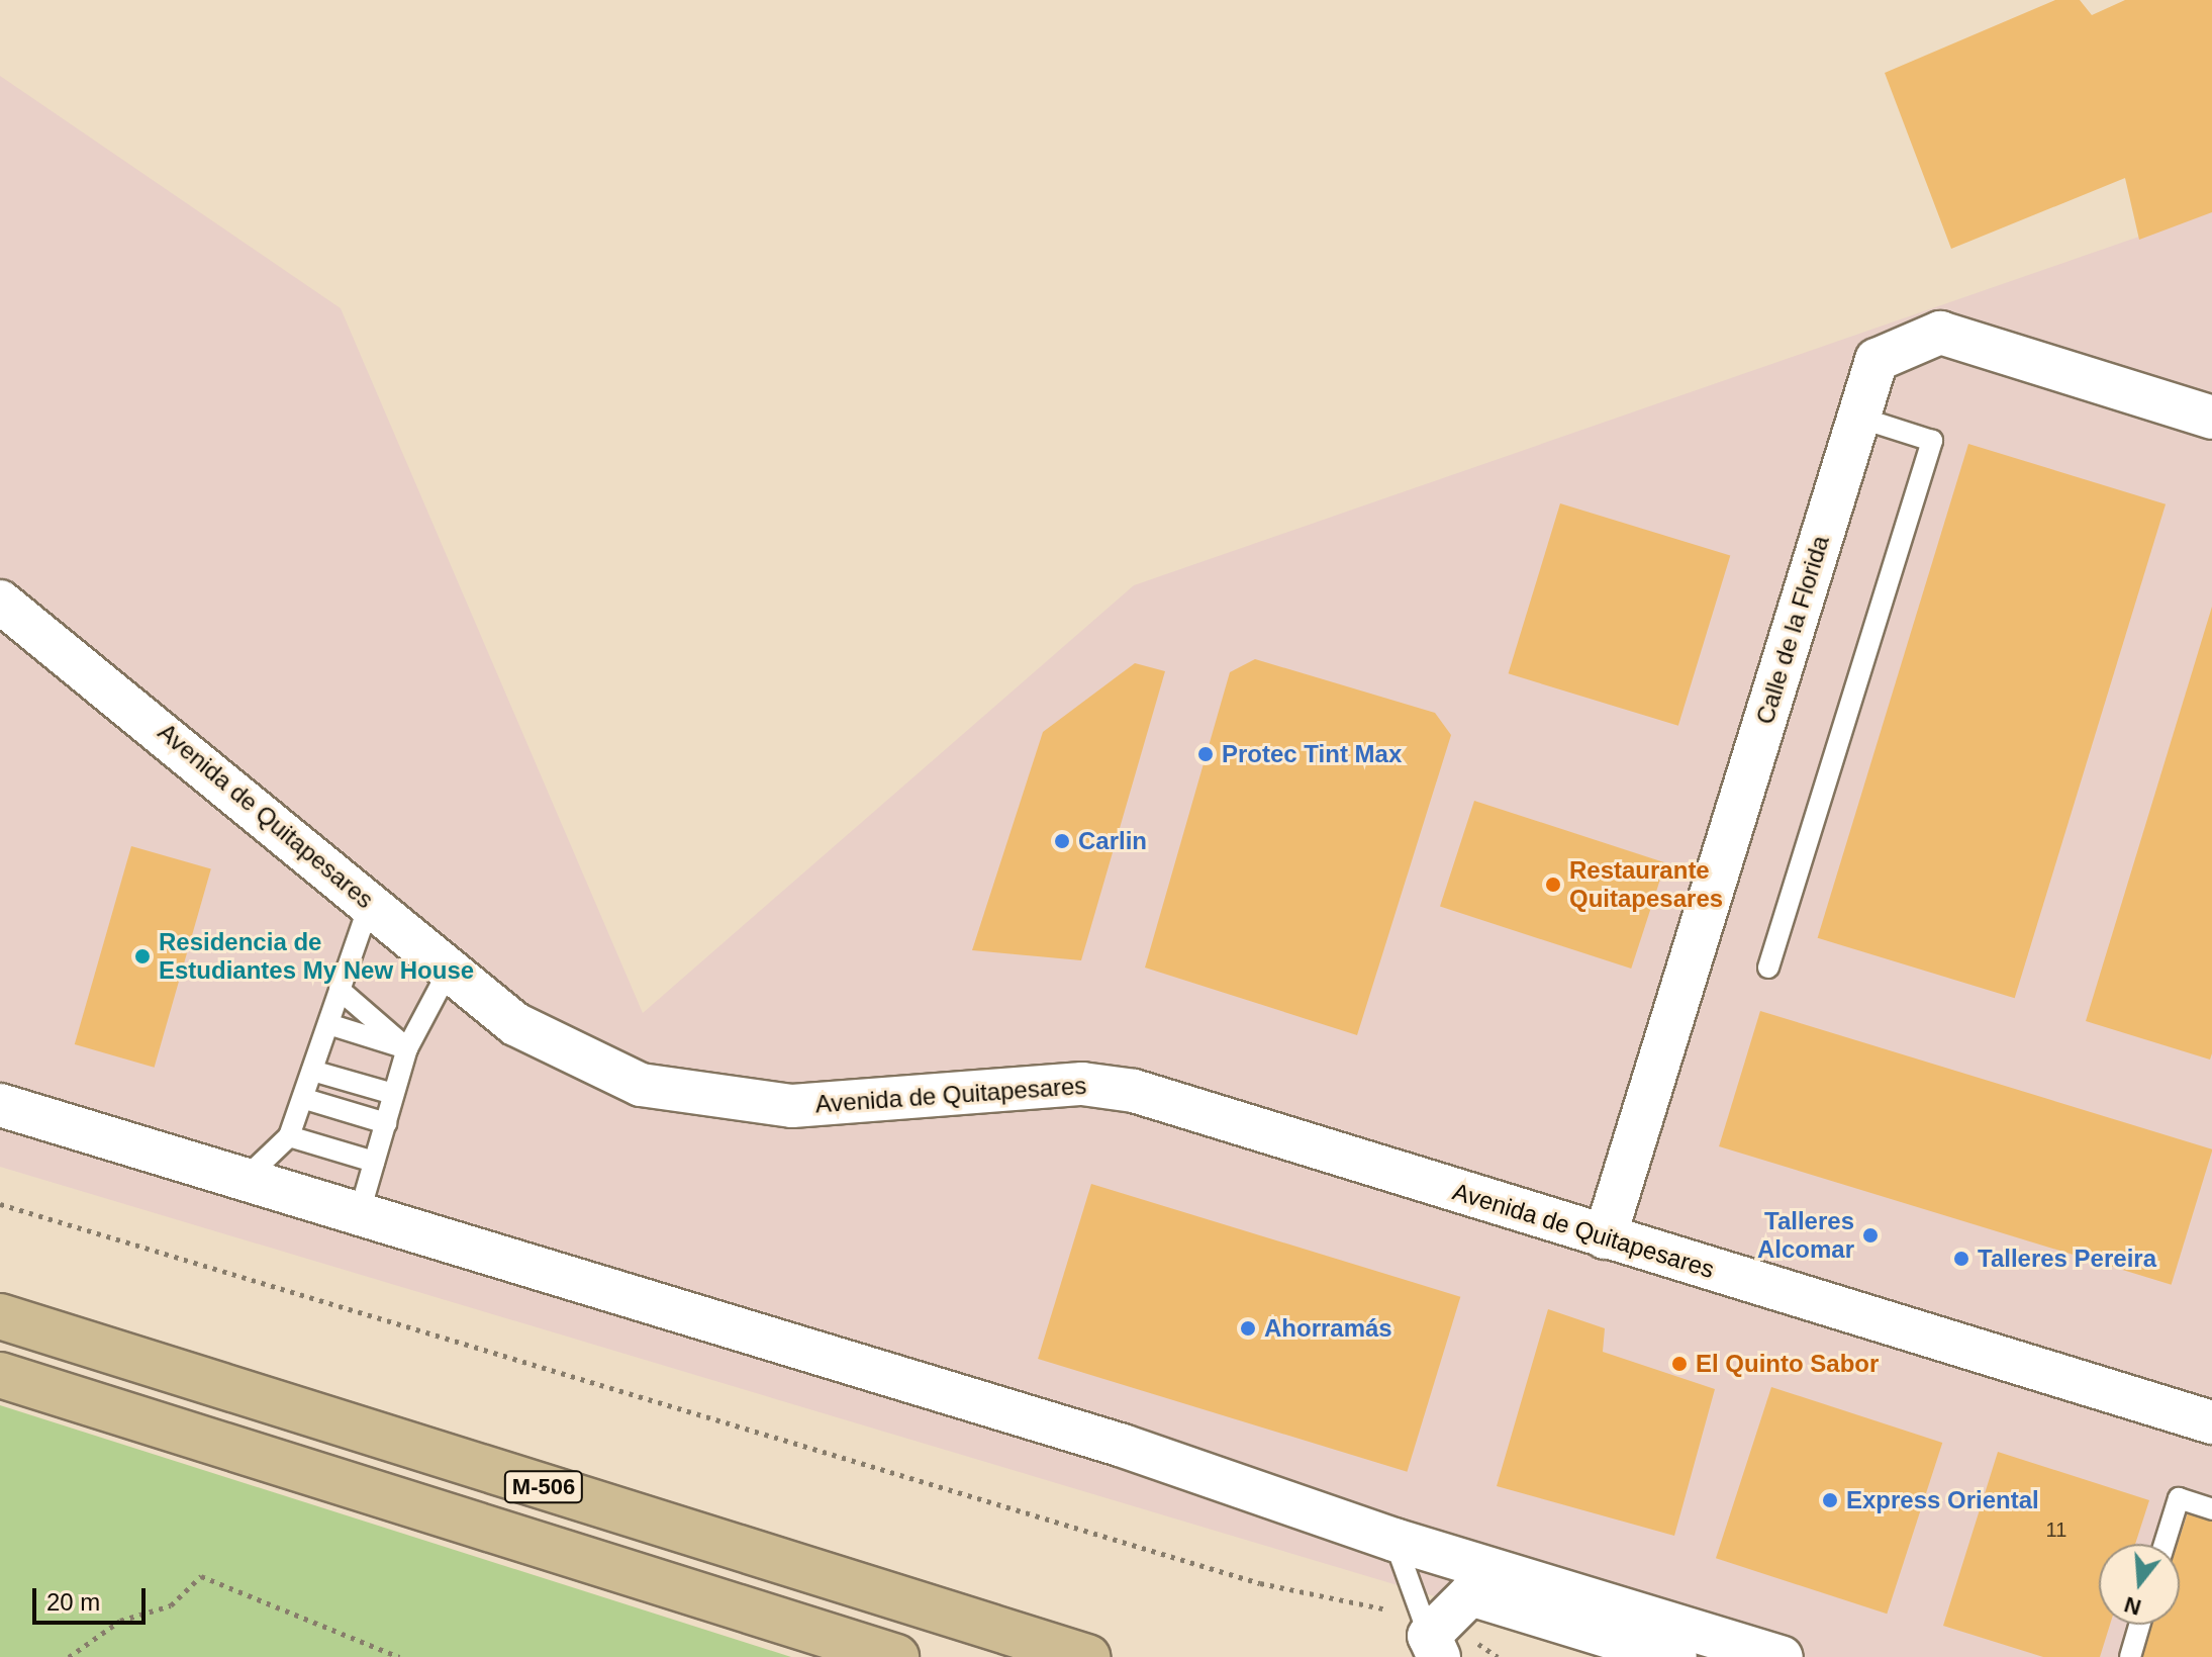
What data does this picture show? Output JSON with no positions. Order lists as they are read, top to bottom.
{
  "streets": {
    "main road": ["M-506"],
    "street": ["Calle de la Florida", "Avenida de Quitapesares"]
  },
  "crossings": [
    ["Calle de la Florida", "Avenida de Quitapesares"]
  ],
  "places": [
    "Protec Tint Max",
    "Carlin",
    "Restaurante Quitapesares",
    "Residencia de Estudiantes My New House",
    "Talleres Alcomar",
    "Talleres Pereira",
    "Ahorramás",
    "El Quinto Sabor",
    "Express Oriental"
  ],
  "house_numbers": ["11"],
  "scale_bar": "20 m",
  "north": "bottom"
}
